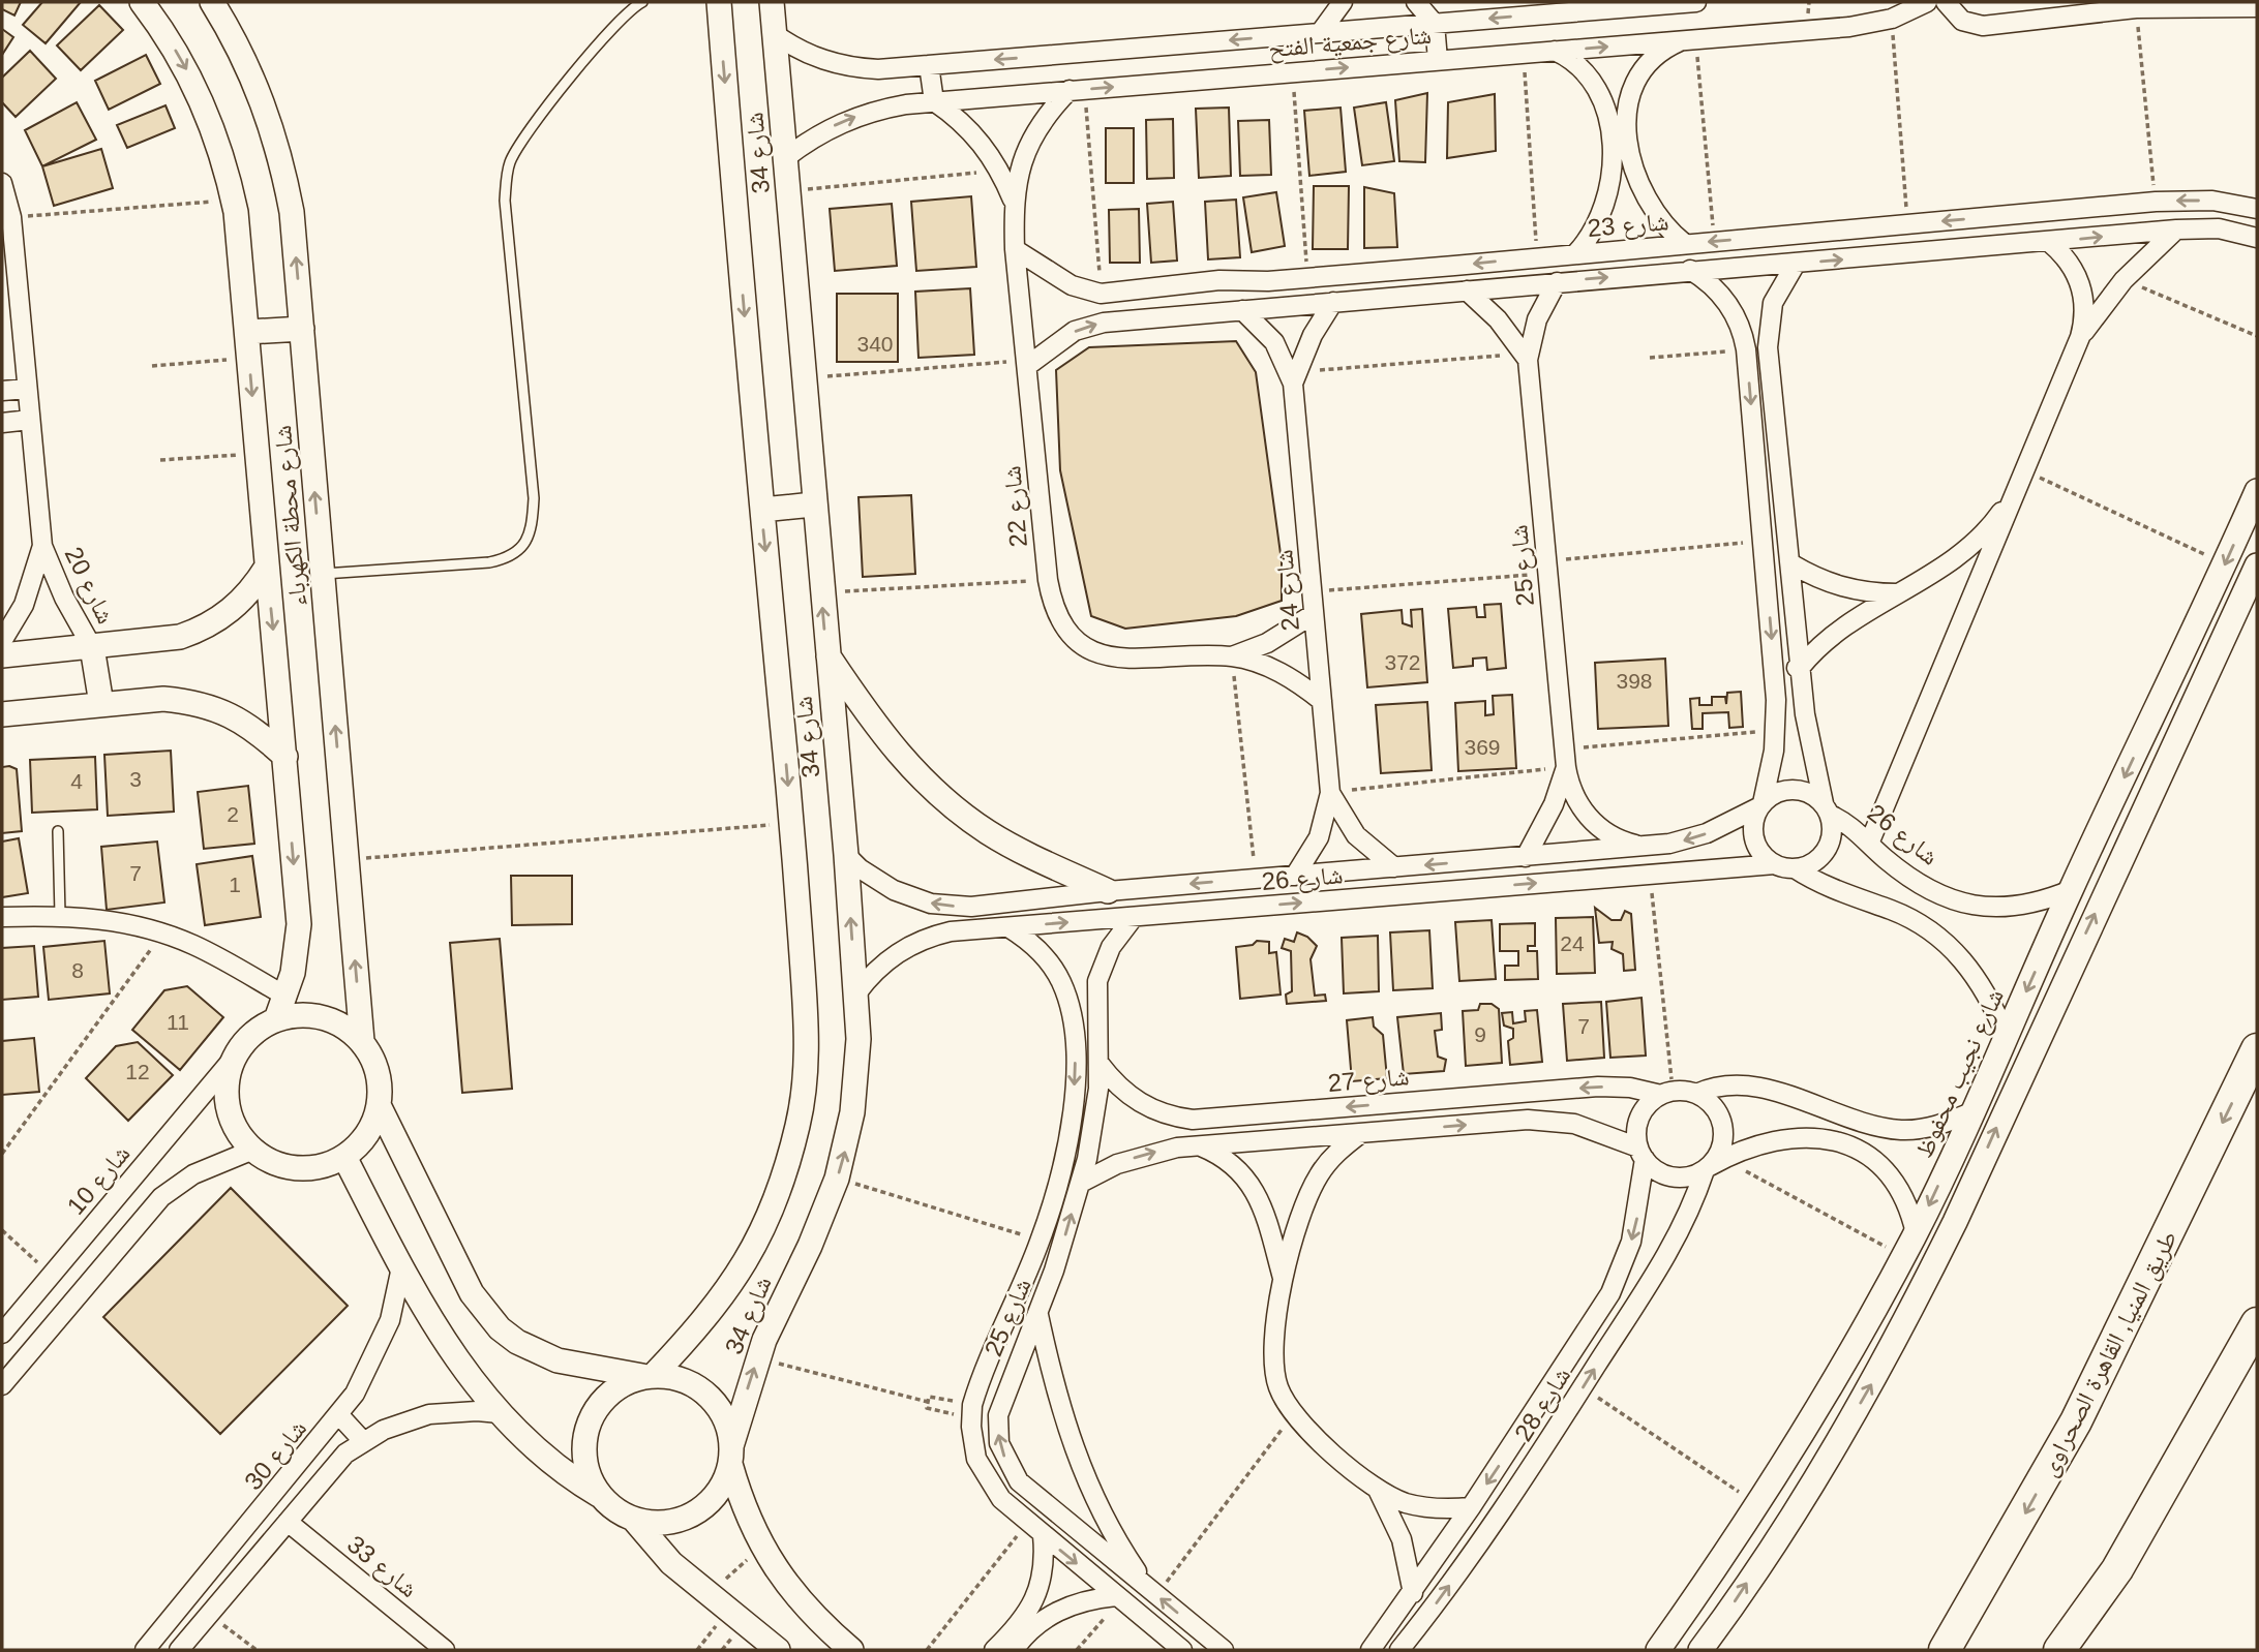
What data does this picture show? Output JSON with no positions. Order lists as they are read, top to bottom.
{
  "streets": {
    "highway": ["طريق المنيا, القاهرة الصحراوى"],
    "street": [
      "شارع جمعية الفتح",
      "شارع 34",
      "شارع 23",
      "شارع 22",
      "شارع محطة الكهرباء",
      "شارع 25",
      "شارع 20",
      "شارع 24",
      "شارع 26",
      "شارع نجيب محفوظ",
      "شارع 27",
      "شارع 10",
      "شارع 28",
      "شارع 30",
      "شارع 33"
    ]
  },
  "crossings": [
    ["شارع جمعية الفتح", "شارع 34"],
    ["شارع جمعية الفتح", "شارع 22"],
    ["شارع 34", "شارع 26"],
    ["شارع 23", "شارع 22"],
    ["شارع 23", "شارع 25"],
    ["شارع 23", "شارع 24"],
    ["شارع 22", "شارع 24"],
    ["شارع محطة الكهرباء", "شارع 10"],
    ["شارع 25", "شارع 26"],
    ["شارع 25", "شارع 27"],
    ["شارع 24", "شارع 26"],
    ["شارع 26", "شارع نجيب محفوظ"],
    ["شارع 27", "شارع 28"],
    ["شارع 30", "شارع 33"]
  ],
  "house_numbers": [
    "340",
    "372",
    "398",
    "369",
    "3",
    "4",
    "2",
    "7",
    "1",
    "24",
    "8",
    "11",
    "7",
    "9",
    "12"
  ]
}
